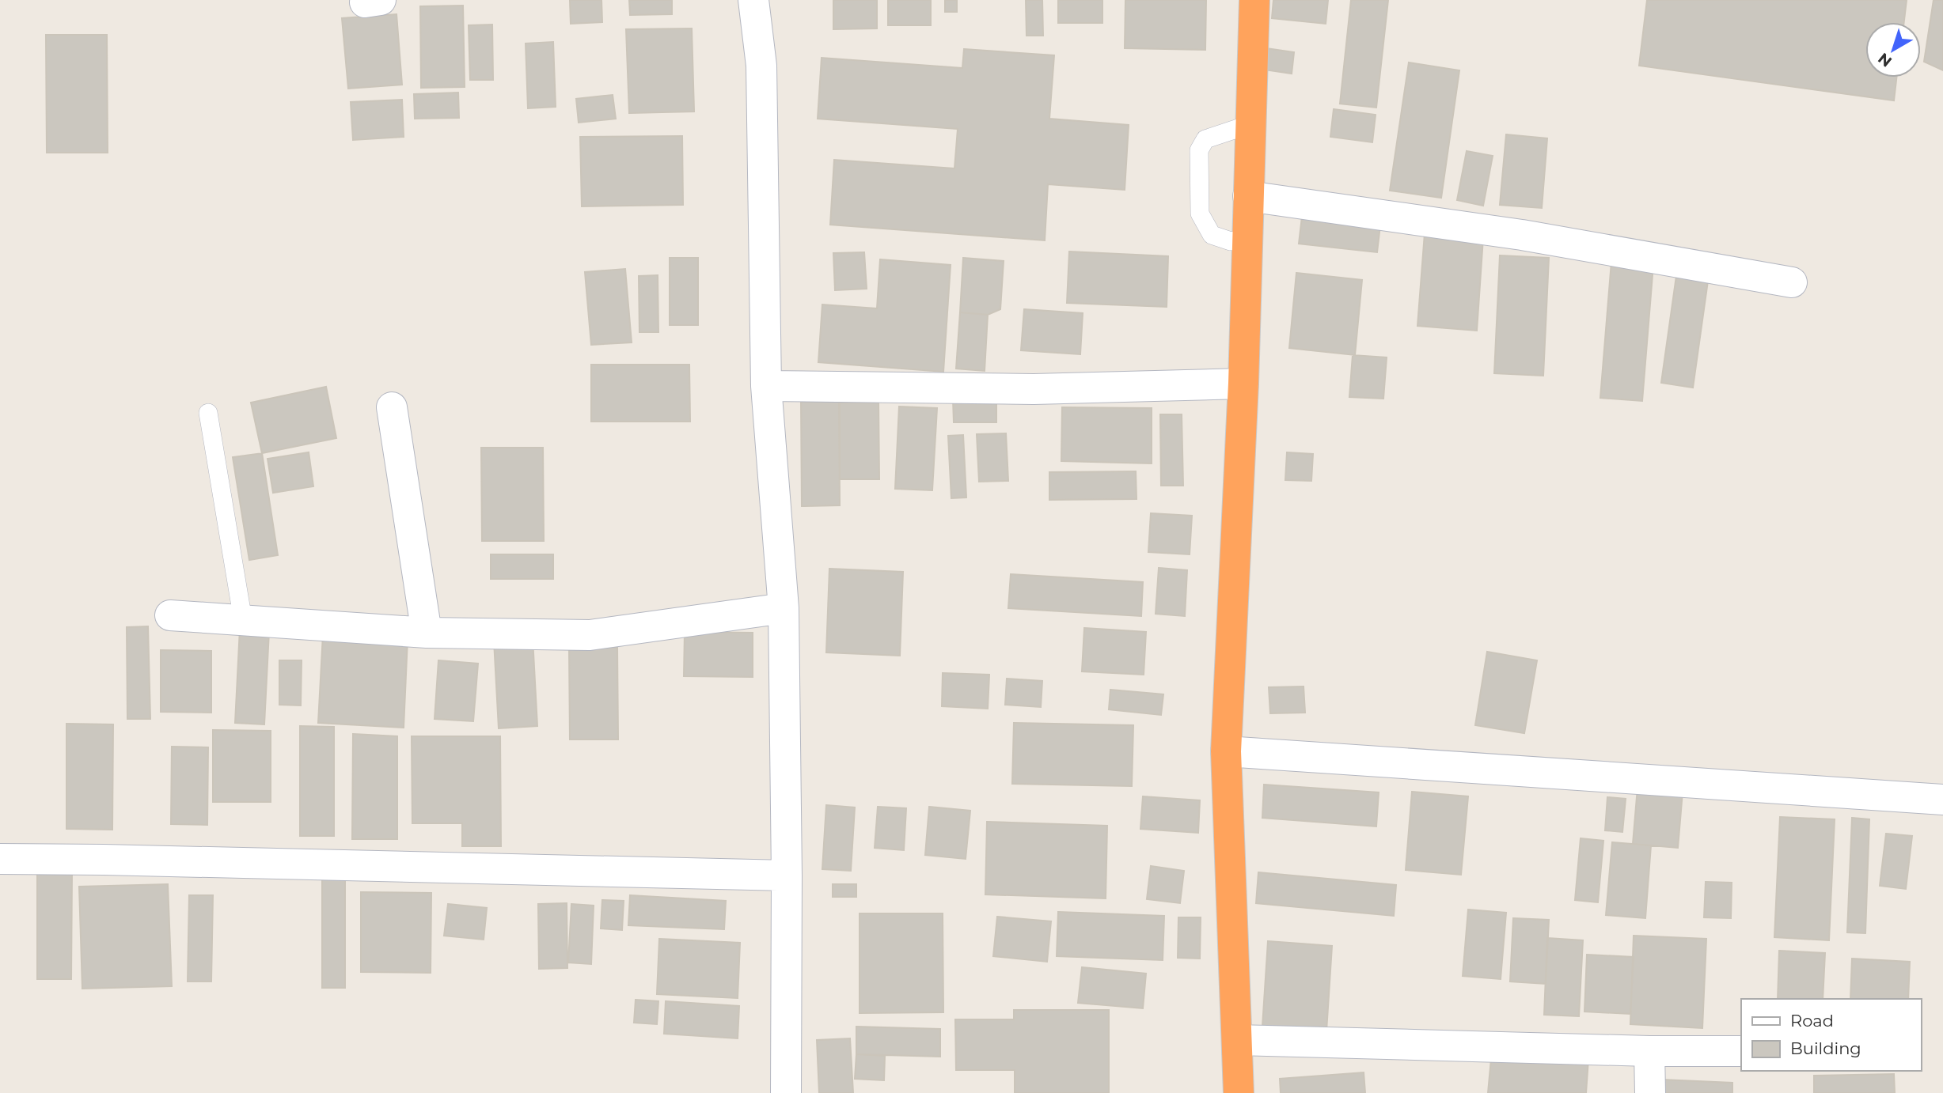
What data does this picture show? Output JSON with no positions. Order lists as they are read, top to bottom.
{
  "legend": ["Road", "Building"],
  "north": "bottom left"
}
